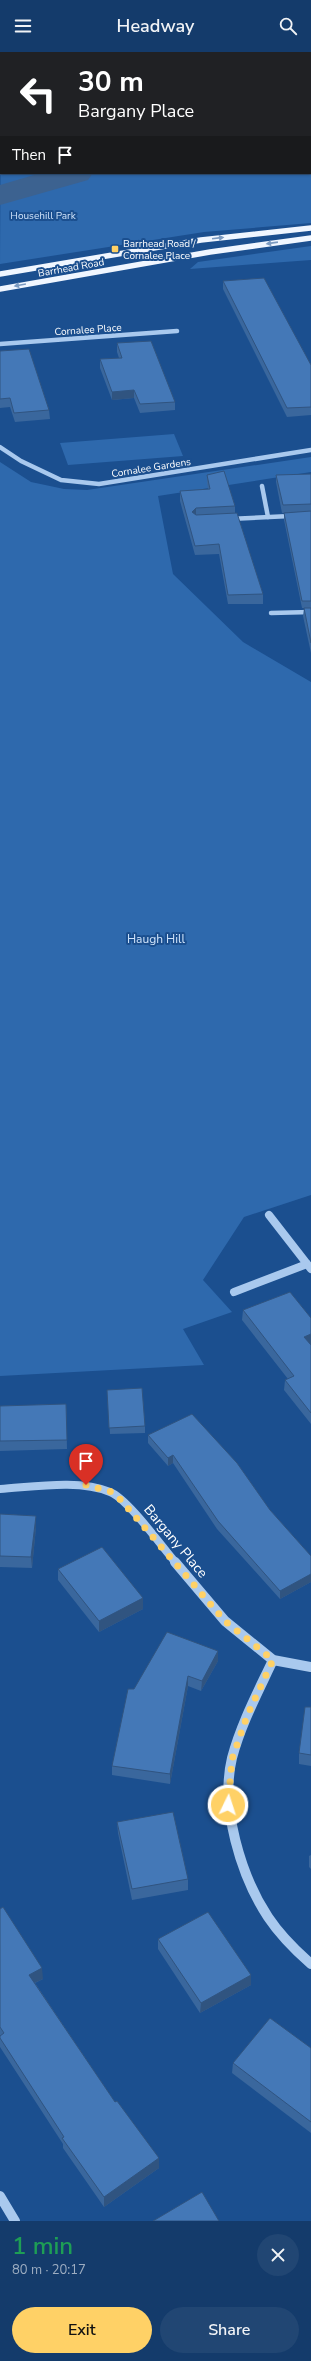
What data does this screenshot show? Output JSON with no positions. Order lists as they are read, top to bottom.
{
  "streets": {
    "main road": ["Barrhead Road"],
    "street": ["Cornalee Place", "Cornalee Gardens", "Bargany Place"]
  },
  "parks": ["Househill Park", "Haugh Hill"],
  "places": {
    "transit": ["Barrhead Road / Cornalee Place"]
  },
  "page": {
    "header": "Headway",
    "turn": ["30 m", "Bargany Place"],
    "then": "Then",
    "heading": ["1 min", "80 m · 20:17"],
    "buttons": ["Exit", "Share"]
  }
}
